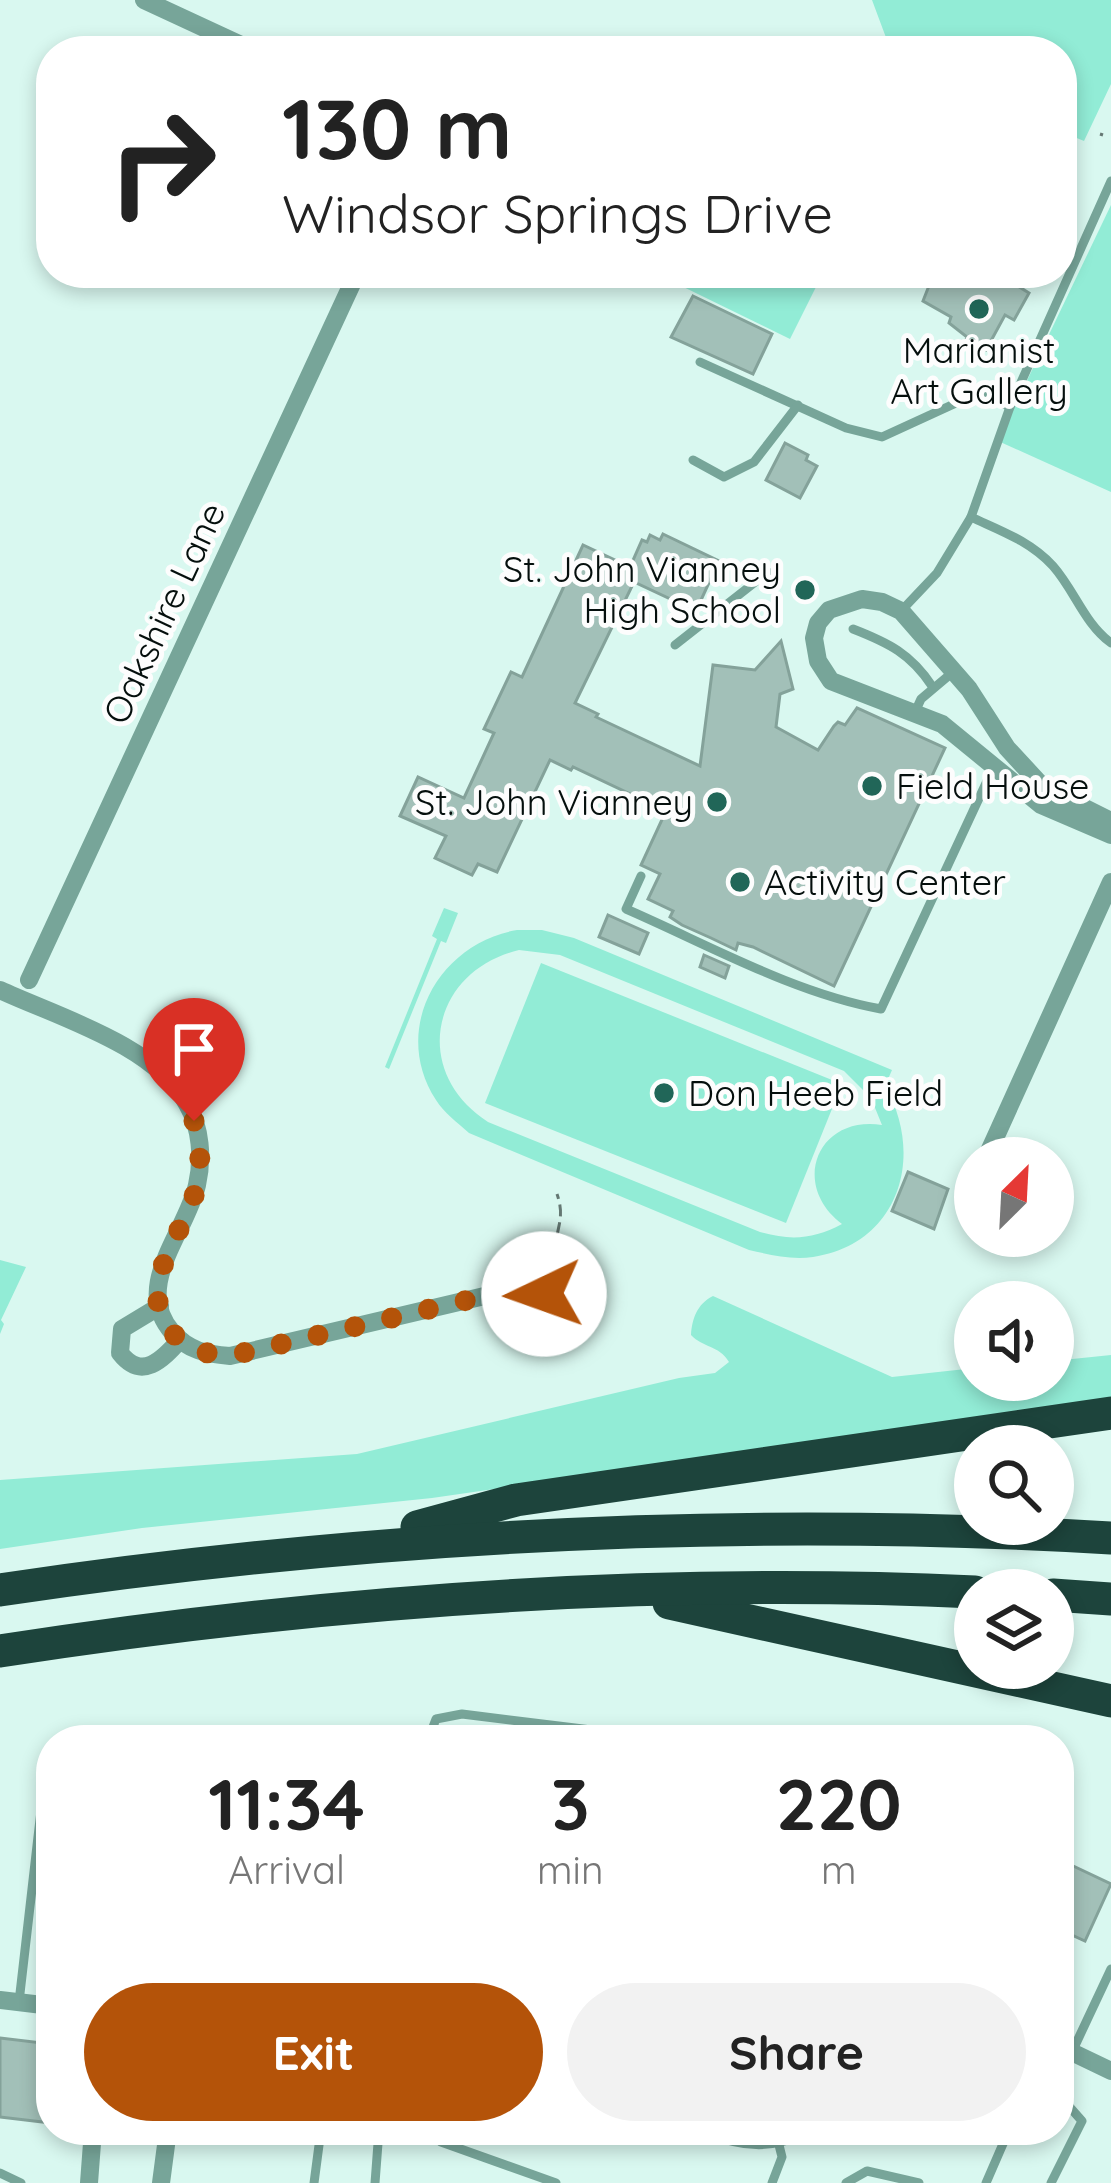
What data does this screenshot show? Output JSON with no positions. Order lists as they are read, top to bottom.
{
  "streets": {
    "street": ["Oakshire Lane"]
  },
  "places": [
    "Marianist Art Gallery",
    "St. John Vianney High School",
    "Field House",
    "St. John Vianney",
    "Activity Center",
    "Don Heeb Field"
  ],
  "north": "top right",
  "page": {
    "turn": ["130 m", "Windsor Springs Drive"],
    "eta": [
      "11:34",
      "Arrival",
      "3",
      "min",
      "220",
      "m"
    ],
    "buttons": ["Exit", "Share"]
  }
}
